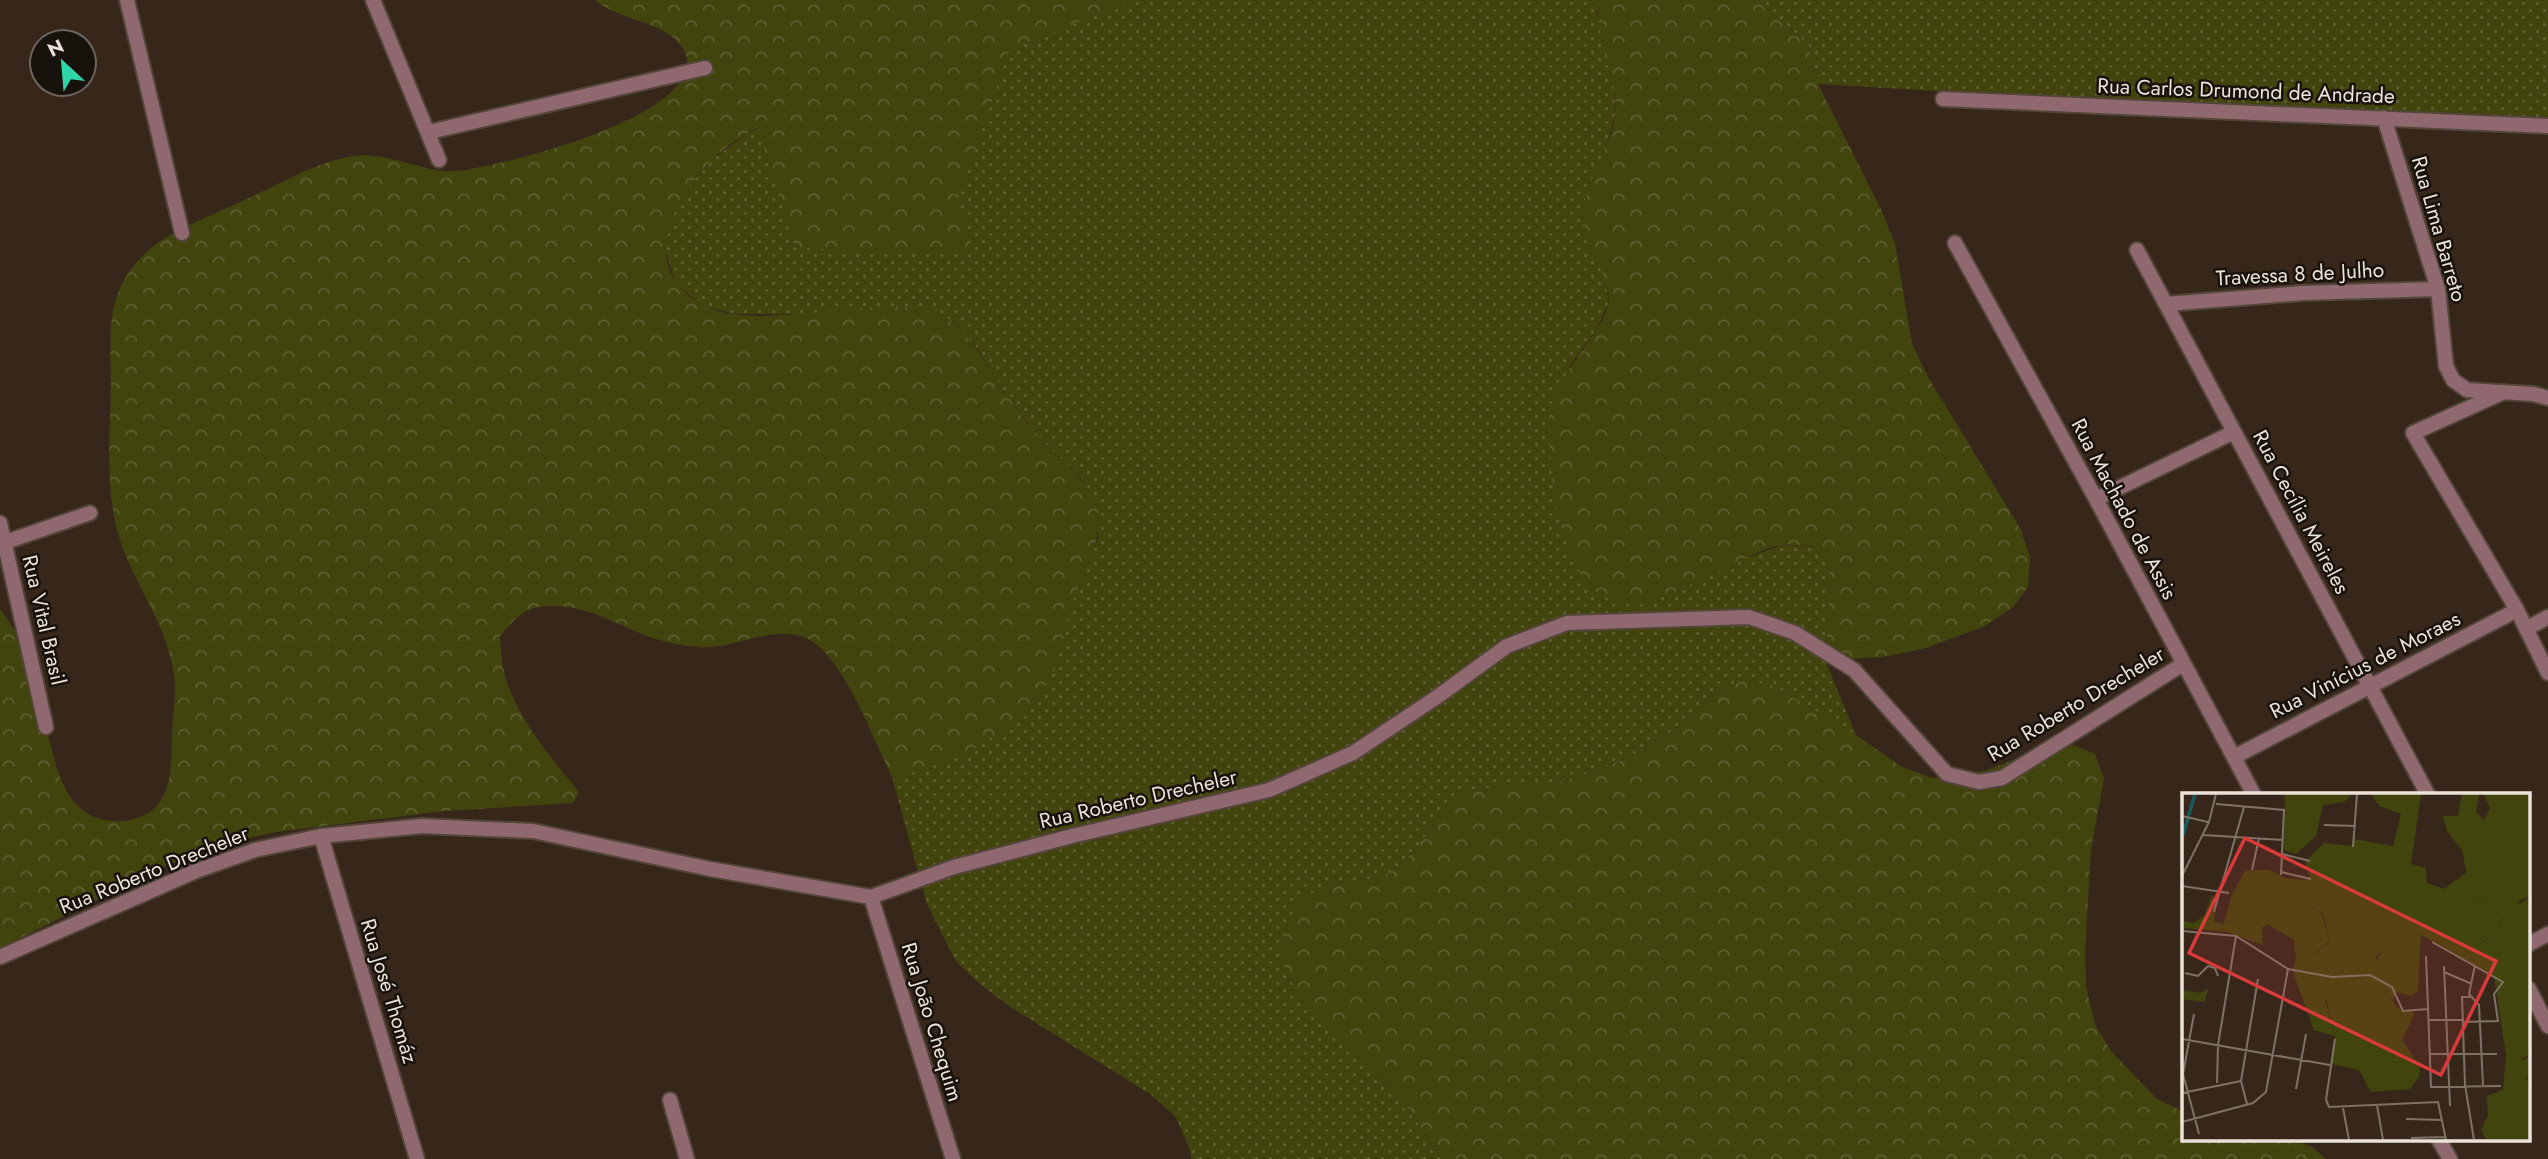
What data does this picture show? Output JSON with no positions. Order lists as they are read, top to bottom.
{
  "streets": {
    "street": [
      "Rua Carlos Drumond de Andrade",
      "Rua Lima Barreto",
      "Travessa 8 de Julho",
      "Rua Machado de Assis",
      "Rua Cecília Meireles",
      "Rua Vital Brasil",
      "Rua Vinícius de Moraes",
      "Rua Roberto Drecheler",
      "Rua José Thomáz",
      "Rua João Chequim"
    ]
  },
  "crossings": [
    ["Rua Carlos Drumond de Andrade", "Rua Lima Barreto"],
    ["Rua Lima Barreto", "Travessa 8 de Julho"],
    ["Travessa 8 de Julho", "Rua Cecília Meireles"],
    ["Rua Machado de Assis", "Rua Vinícius de Moraes"],
    ["Rua Machado de Assis", "Rua Roberto Drecheler"],
    ["Rua Cecília Meireles", "Rua Vinícius de Moraes"],
    ["Rua Roberto Drecheler", "Rua José Thomáz"],
    ["Rua Roberto Drecheler", "Rua João Chequim"]
  ],
  "north": "top left"
}
